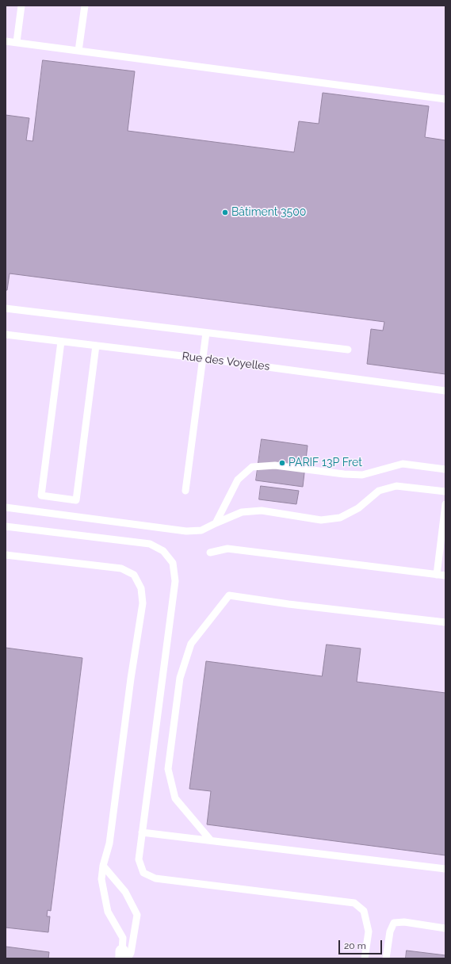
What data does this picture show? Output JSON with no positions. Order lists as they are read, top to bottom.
{
  "streets": {
    "lane": ["Rue des Voyelles"]
  },
  "places": ["Bâtiment 3500", "PARIF 13P Fret"],
  "scale_bar": "20 m"
}
